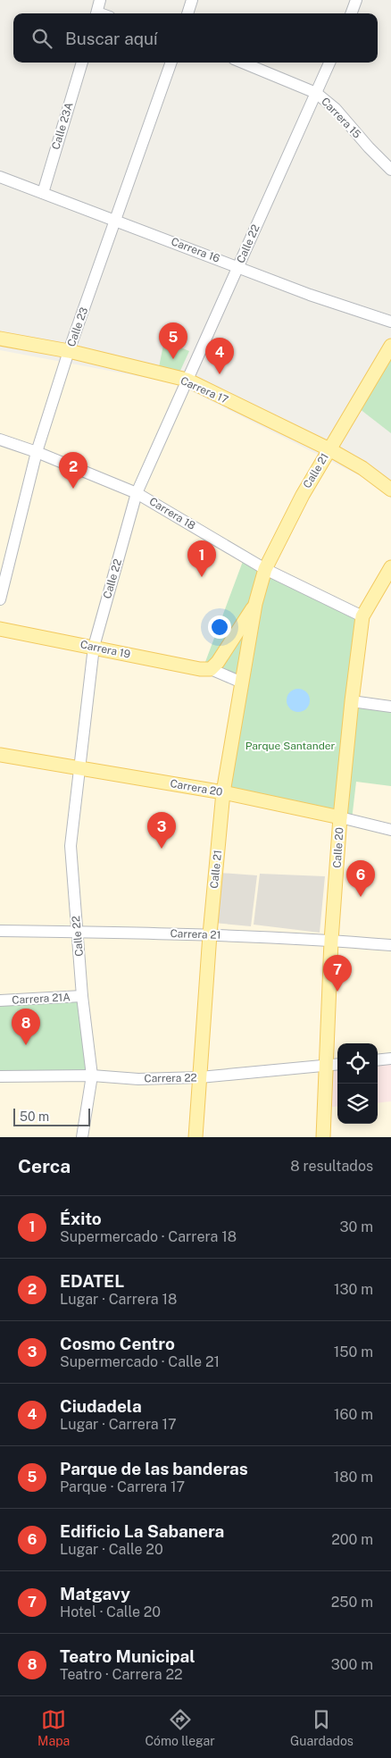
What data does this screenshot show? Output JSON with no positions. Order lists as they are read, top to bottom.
{
  "streets": {
    "main road": [
      "Carrera 17",
      "Calle 21",
      "Carrera 19",
      "Carrera 20",
      "Calle 20"
    ],
    "street": [
      "Carrera 15",
      "Calle 23A",
      "Calle 22",
      "Carrera 16",
      "Calle 23",
      "Carrera 18",
      "Carrera 21",
      "Carrera 21A",
      "Carrera 22"
    ]
  },
  "crossings": [
    ["Carrera 15", "Calle 22"],
    ["Calle 23A", "Carrera 16"],
    ["Calle 22", "Carrera 16"],
    ["Calle 22", "Carrera 17"],
    ["Calle 22", "Carrera 18"],
    ["Calle 22", "Carrera 19"],
    ["Calle 22", "Carrera 20"],
    ["Calle 22", "Carrera 21"],
    ["Calle 22", "Carrera 21A"],
    ["Calle 22", "Carrera 22"],
    ["Carrera 16", "Calle 23"],
    ["Calle 23", "Carrera 17"],
    ["Calle 23", "Carrera 18"],
    ["Carrera 17", "Calle 21"],
    ["Calle 21", "Carrera 18"],
    ["Calle 21", "Carrera 19"],
    ["Calle 21", "Carrera 20"],
    ["Calle 21", "Carrera 21"],
    ["Calle 21", "Carrera 22"],
    ["Carrera 18", "Calle 20"],
    ["Carrera 20", "Calle 20"],
    ["Calle 20", "Carrera 21"],
    ["Calle 20", "Carrera 22"]
  ],
  "parks": ["Parque Santander"],
  "scale_bar": "50 m",
  "page": {
    "search": "Buscar aquí",
    "pins": [
      "5",
      "4",
      "2",
      "1",
      "3",
      "6",
      "7",
      "8"
    ],
    "scale": "50 m",
    "heading": ["Cerca", "8 resultados"],
    "list": [
      {
        "mark": "1",
        "name": "Éxito",
        "note": "Supermercado · Carrera 18",
        "value": "30 m"
      },
      {
        "mark": "2",
        "name": "EDATEL",
        "note": "Lugar · Carrera 18",
        "value": "130 m"
      },
      {
        "mark": "3",
        "name": "Cosmo Centro",
        "note": "Supermercado · Calle 21",
        "value": "150 m"
      },
      {
        "mark": "4",
        "name": "Ciudadela",
        "note": "Lugar · Carrera 17",
        "value": "160 m"
      },
      {
        "mark": "5",
        "name": "Parque de las banderas",
        "note": "Parque · Carrera 17",
        "value": "180 m"
      },
      {
        "mark": "6",
        "name": "Edificio La Sabanera",
        "note": "Lugar · Calle 20",
        "value": "200 m"
      },
      {
        "mark": "7",
        "name": "Matgavy",
        "note": "Hotel · Calle 20",
        "value": "250 m"
      },
      {
        "mark": "8",
        "name": "Teatro Municipal",
        "note": "Teatro · Carrera 22",
        "value": "300 m"
      }
    ],
    "nav": ["Mapa", "Cómo llegar", "Guardados"]
  }
}
